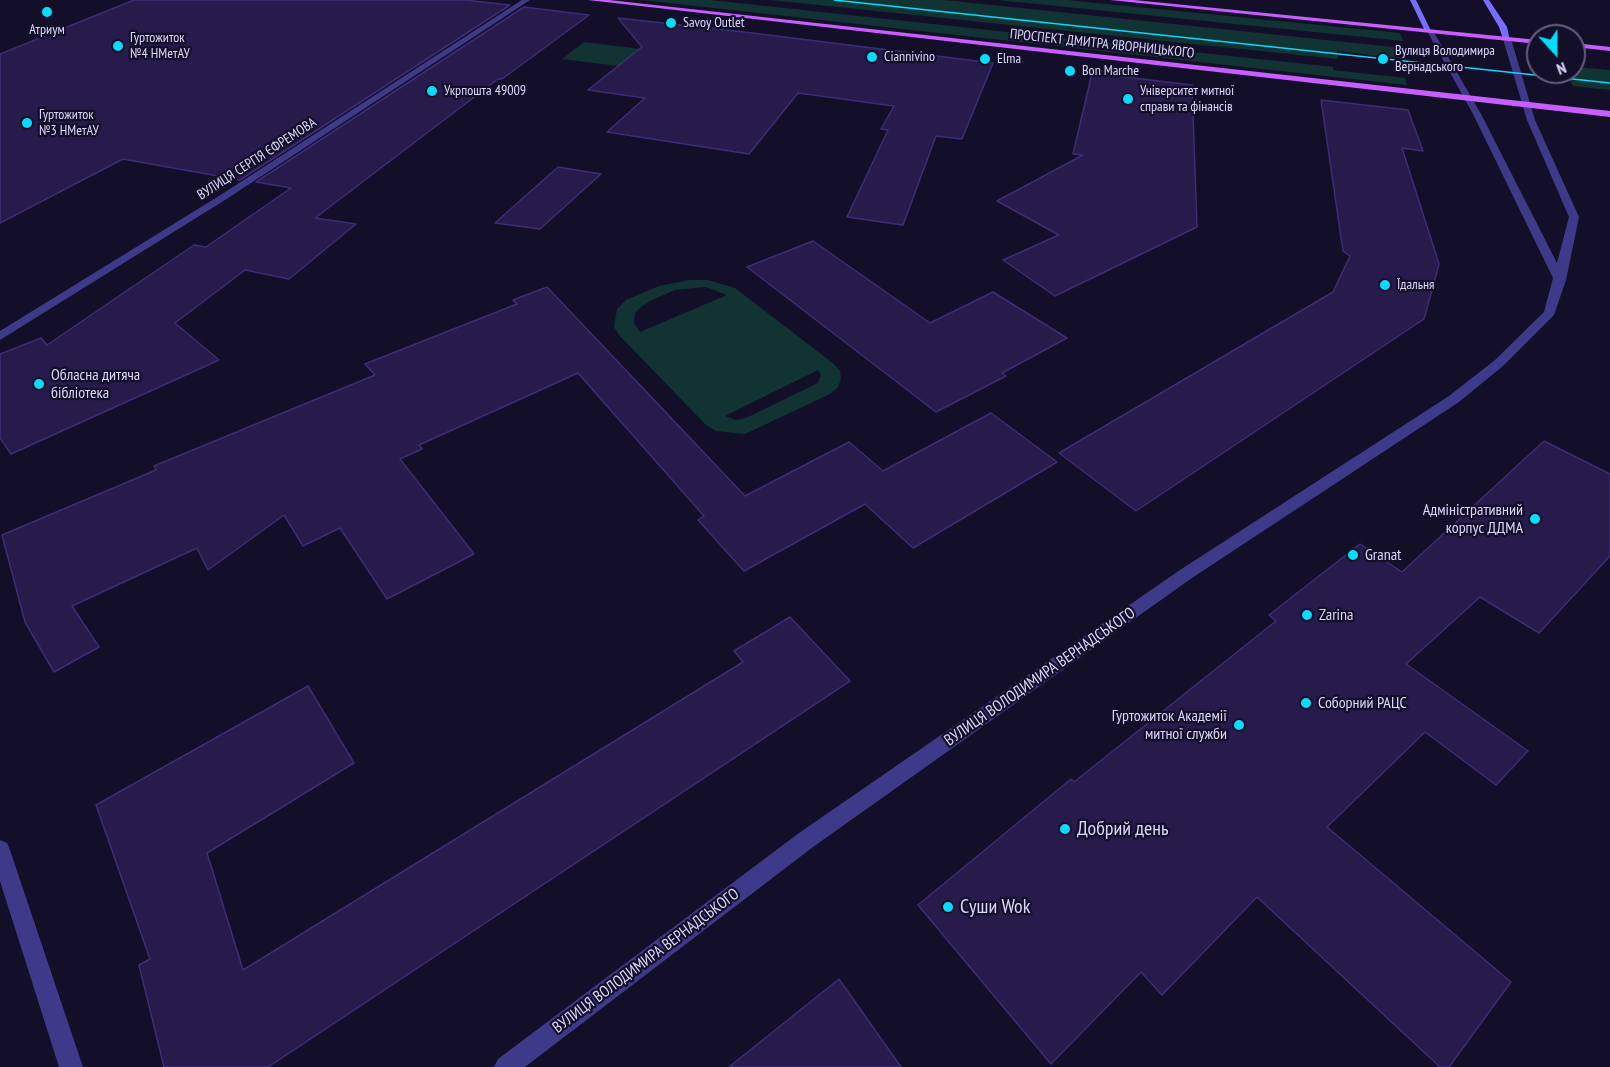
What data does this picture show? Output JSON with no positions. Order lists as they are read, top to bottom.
{
  "streets": {
    "main road": ["ПРОСПЕКТ ДМИТРА ЯВОРНИЦЬКОГО"],
    "street": ["ВУЛИЦЯ СЕРГІЯ ЄФРЕМОВА", "ВУЛИЦЯ ВОЛОДИМИРА ВЕРНАДСЬКОГО"]
  },
  "crossings": [
    ["ПРОСПЕКТ ДМИТРА ЯВОРНИЦЬКОГО", "ВУЛИЦЯ ВОЛОДИМИРА ВЕРНАДСЬКОГО"]
  ],
  "places": [
    "Атриум",
    "Savoy Outlet",
    "Гуртожиток №4 НМетАУ",
    "Ciannivino",
    "Elma",
    "Вулиця Володимира Вернадського",
    "Bon Marche",
    "Укрпошта 49009",
    "Університет митної справи та фінансів",
    "Гуртожиток №3 НМетАУ",
    "Їдальня",
    "Обласна дитяча бібліотека",
    "Адміністративний корпус ДДМА",
    "Granat",
    "Zarina",
    "Соборний РАЦС",
    "Гуртожиток Академії митної служби",
    "Добрий день",
    "Суши Wok"
  ],
  "north": "bottom"
}
